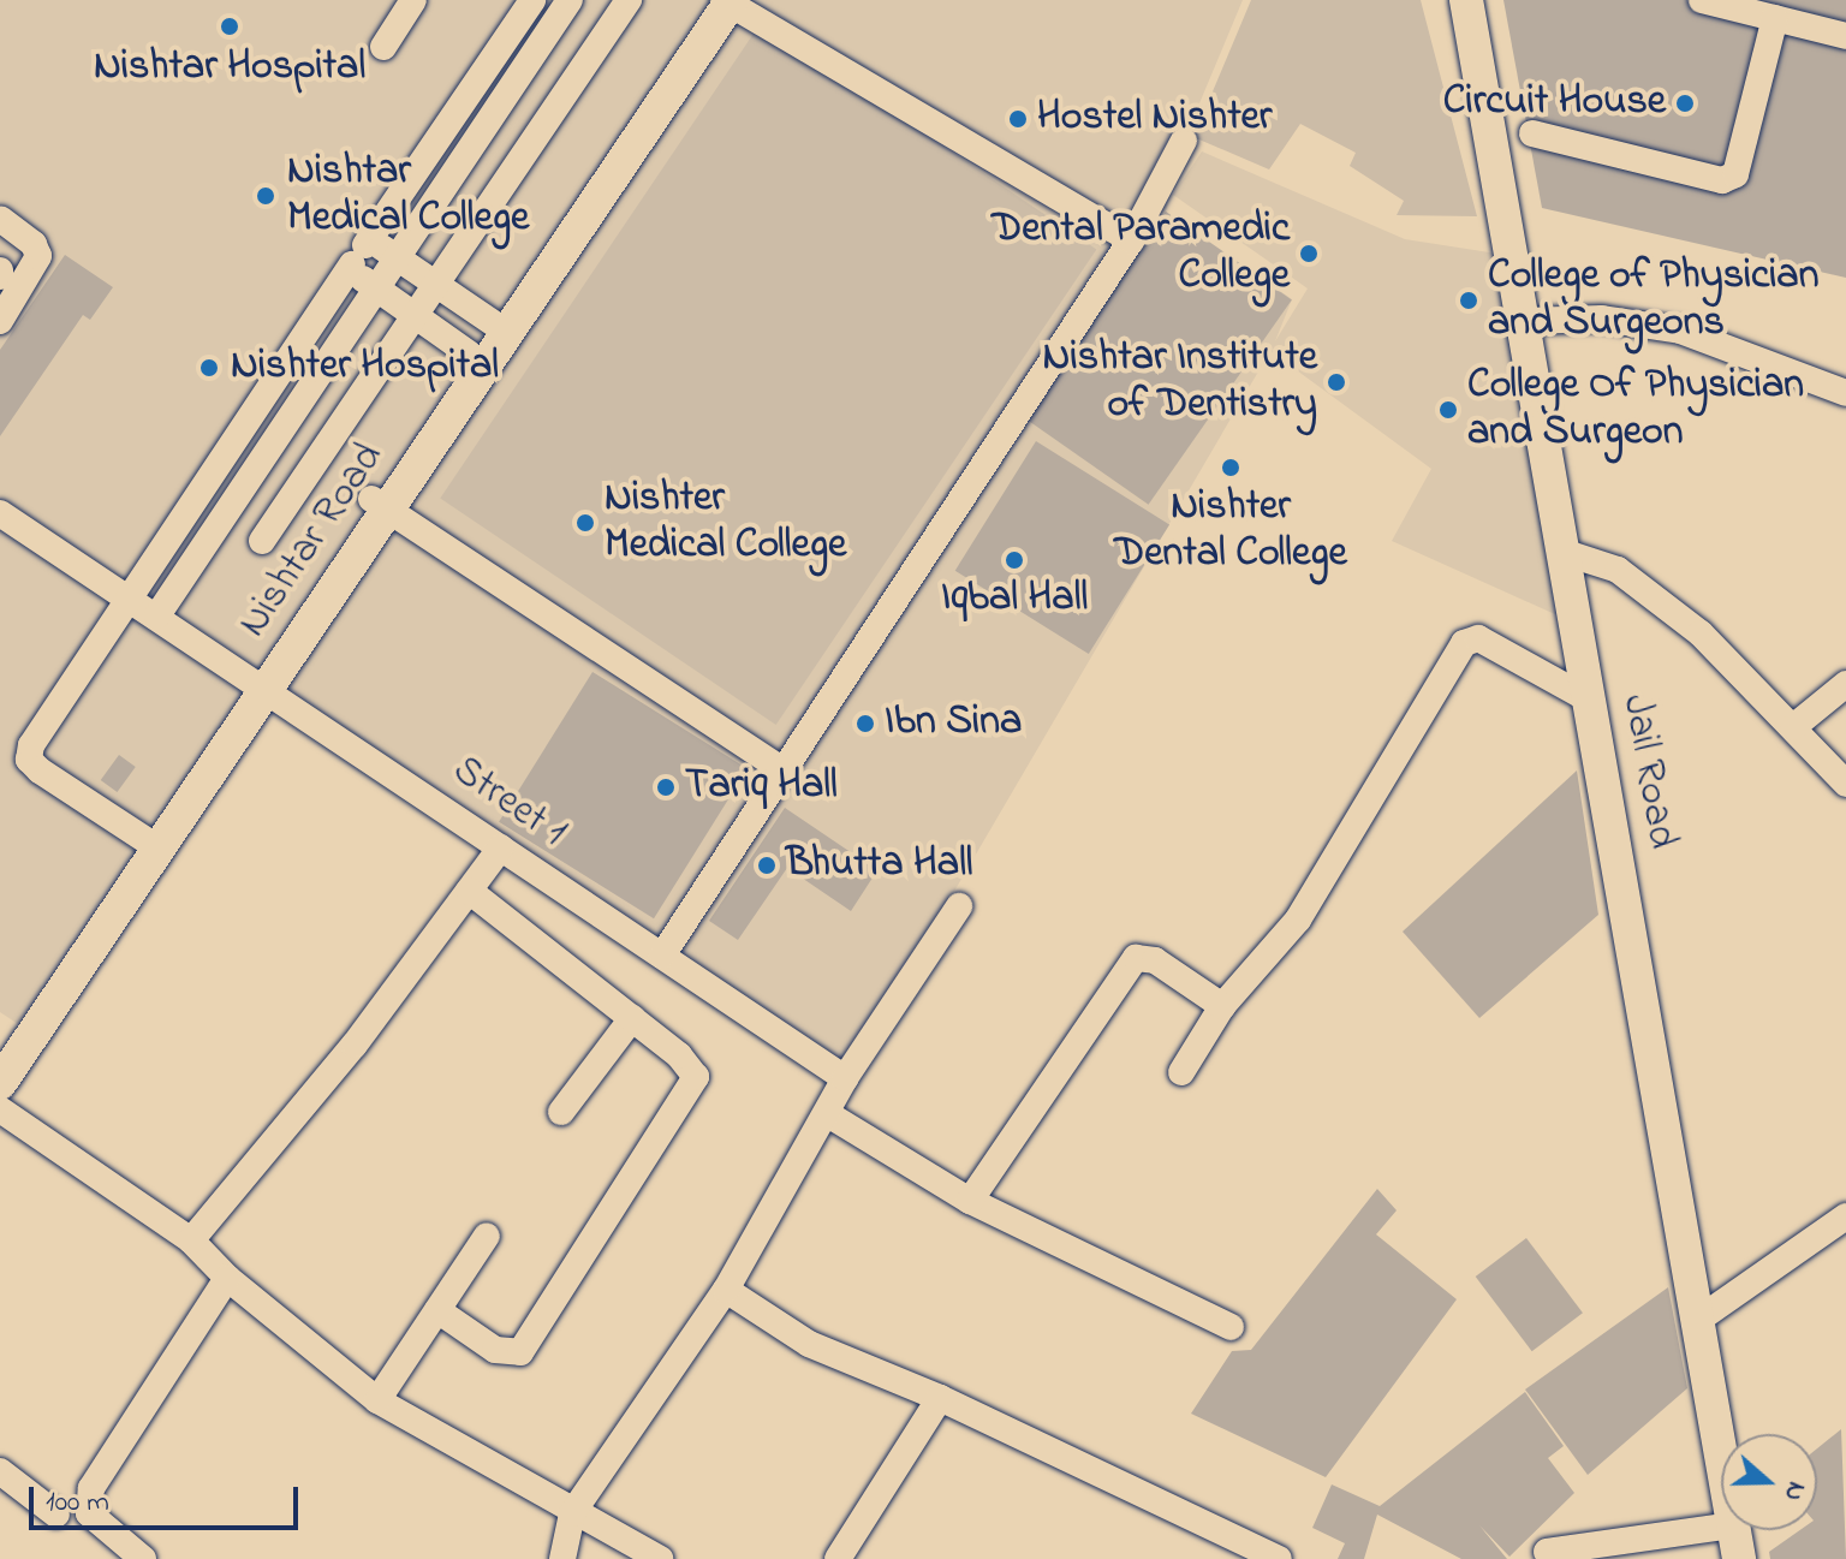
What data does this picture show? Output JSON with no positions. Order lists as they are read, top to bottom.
{
  "streets": {
    "main road": ["Nishtar Road", "Jail Road"],
    "street": ["Street 1"]
  },
  "crossings": [
    ["Nishtar Road", "Street 1"]
  ],
  "places": [
    "Nishtar Hospital",
    "Circuit House",
    "Hostel Nishter",
    "Nishtar Medical College",
    "Dental Paramedic College",
    "College of Physician and Surgeons",
    "Nishter Hospital",
    "Nishtar Institute of Dentistry",
    "College Of Physician and Surgeon",
    "Nishter Dental College",
    "Nishter Medical College",
    "Iqbal Hall",
    "Ibn Sina",
    "Tariq Hall",
    "Bhutta Hall"
  ],
  "scale_bar": "100 m",
  "north": "right"
}
